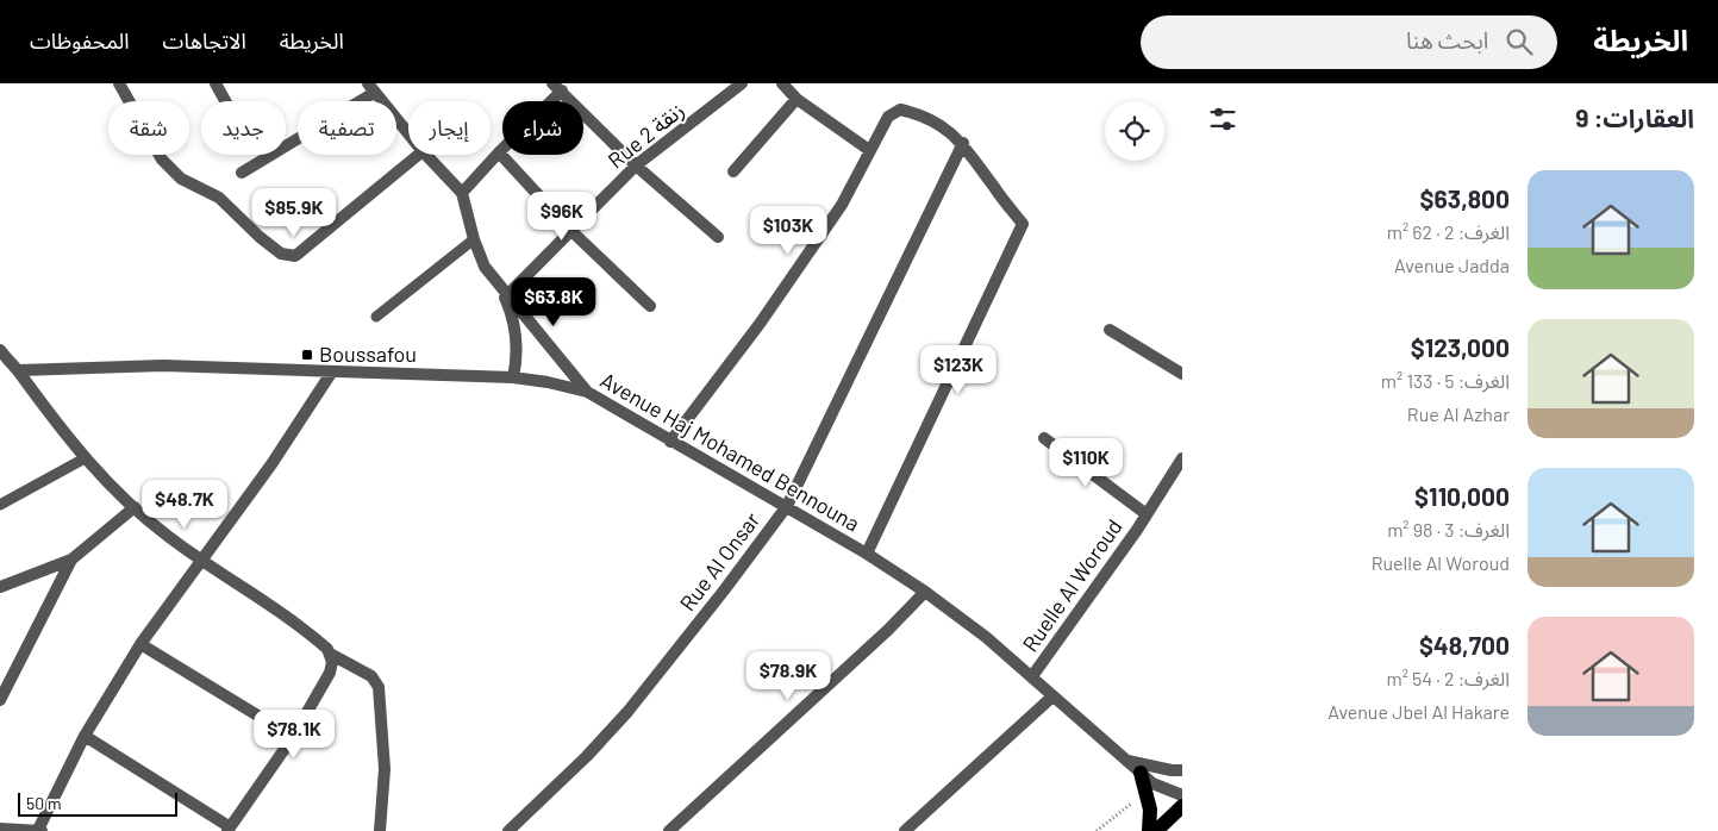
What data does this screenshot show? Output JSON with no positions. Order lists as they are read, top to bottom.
{
  "streets": {
    "street": [
      "Rue 2 زنقة",
      "Avenue Haj Mohamed Bennouna",
      "Rue Al Onsar",
      "Ruelle Al Woroud"
    ]
  },
  "crossings": [
    ["Avenue Haj Mohamed Bennouna", "Rue Al Onsar"],
    ["Avenue Haj Mohamed Bennouna", "Ruelle Al Woroud"]
  ],
  "places": {
    "transit": ["Boussafou"]
  },
  "scale_bar": "50 m",
  "page": {
    "header": "الخريطة",
    "search": "ابحث هنا",
    "nav": ["الخريطة", "الاتجاهات", "المحفوظات"],
    "heading": "العقارات: 9",
    "chip": [
      "شراء",
      "إيجار",
      "تصفية",
      "جديد",
      "شقة"
    ],
    "list": [
      {
        "name": "$63,800",
        "note": "الغرف: 2 · 62 m² · Avenue Jadda"
      },
      {
        "name": "$123,000",
        "note": "الغرف: 5 · 133 m² · Rue Al Azhar"
      },
      {
        "name": "$110,000",
        "note": "الغرف: 3 · 98 m² · Ruelle Al Woroud"
      },
      {
        "name": "$48,700",
        "note": "الغرف: 2 · 54 m² · Avenue Jbel Al Hakare"
      }
    ],
    "price": [
      "$85.9K",
      "$96K",
      "$103K",
      "$63.8K",
      "$123K",
      "$110K",
      "$48.7K",
      "$78.9K",
      "$78.1K"
    ],
    "scale": "50 m"
  }
}
